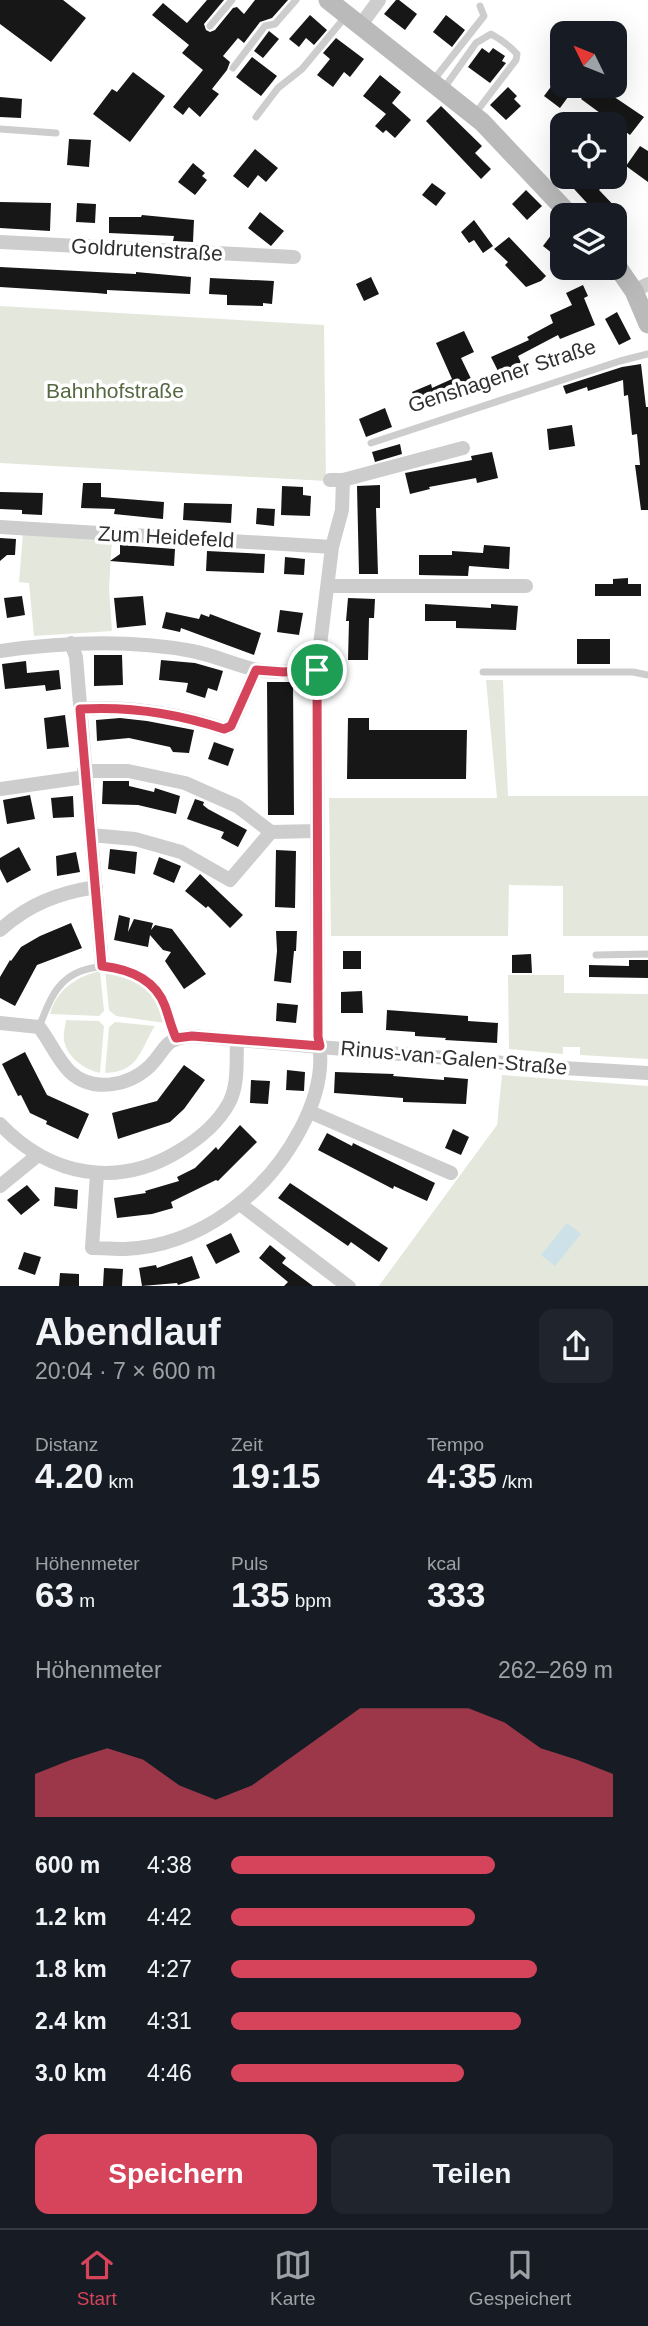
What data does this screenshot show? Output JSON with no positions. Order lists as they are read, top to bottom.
{
  "streets": {
    "street": ["Goldrutenstraße", "Zum Heidefeld", "Rinus-van-Galen-Straße"],
    "lane": ["Genshagener Straße"]
  },
  "parks": ["Bahnhofstraße"],
  "north": "top left",
  "page": {
    "heading": ["Abendlauf", "20:04 · 7 × 600 m"],
    "stats": [
      ["Distanz", "4.20 km"],
      ["Zeit", "19:15"],
      ["Tempo", "4:35 /km"],
      ["Höhenmeter", "63 m"],
      ["Puls", "135 bpm"],
      ["kcal", "333"]
    ],
    "chart": ["Höhenmeter", "262–269 m"],
    "list": [
      {
        "name": "600 m",
        "note": "4:38"
      },
      {
        "name": "1.2 km",
        "note": "4:42"
      },
      {
        "name": "1.8 km",
        "note": "4:27"
      },
      {
        "name": "2.4 km",
        "note": "4:31"
      },
      {
        "name": "3.0 km",
        "note": "4:46"
      }
    ],
    "buttons": ["Speichern", "Teilen"],
    "tabs": ["Start", "Karte", "Gespeichert"]
  }
}
